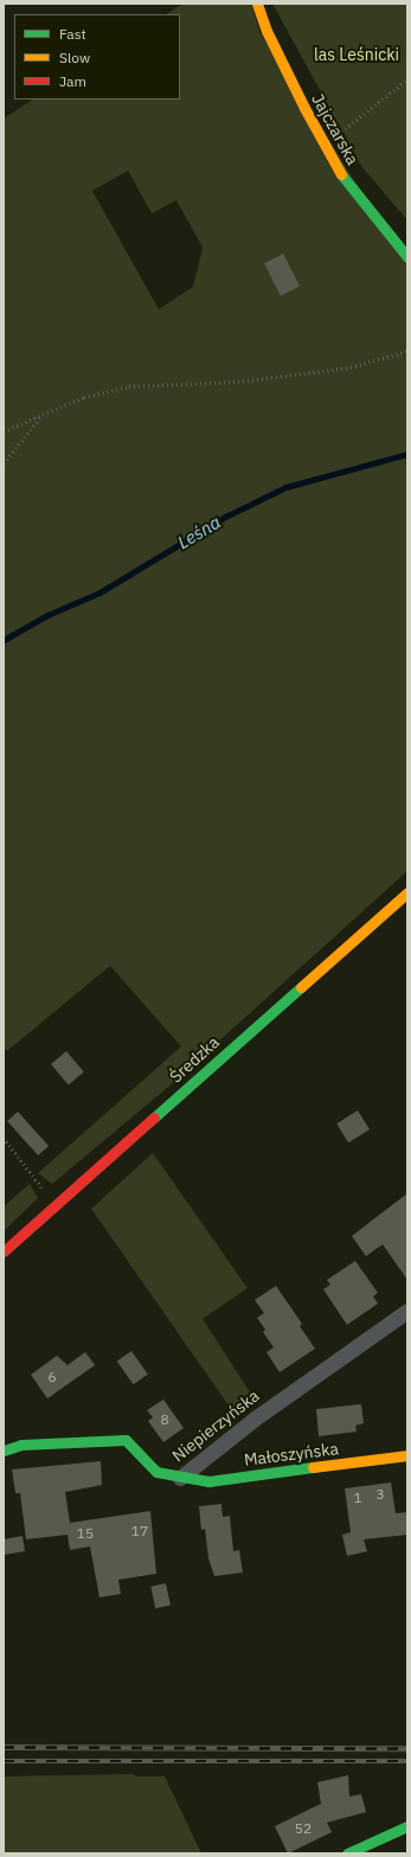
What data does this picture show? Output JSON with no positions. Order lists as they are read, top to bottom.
{
  "streets": {
    "street": [
      "Jajczarska",
      "Średzka",
      "Niepierzyńska",
      "Małoszyńska"
    ]
  },
  "crossings": [
    ["Niepierzyńska", "Małoszyńska"]
  ],
  "water": ["Leśna"],
  "parks": ["las Leśnicki"],
  "house_numbers": [
    "6",
    "8",
    "3",
    "1",
    "17",
    "15",
    "52"
  ],
  "legend": ["Fast", "Slow", "Jam"]
}
